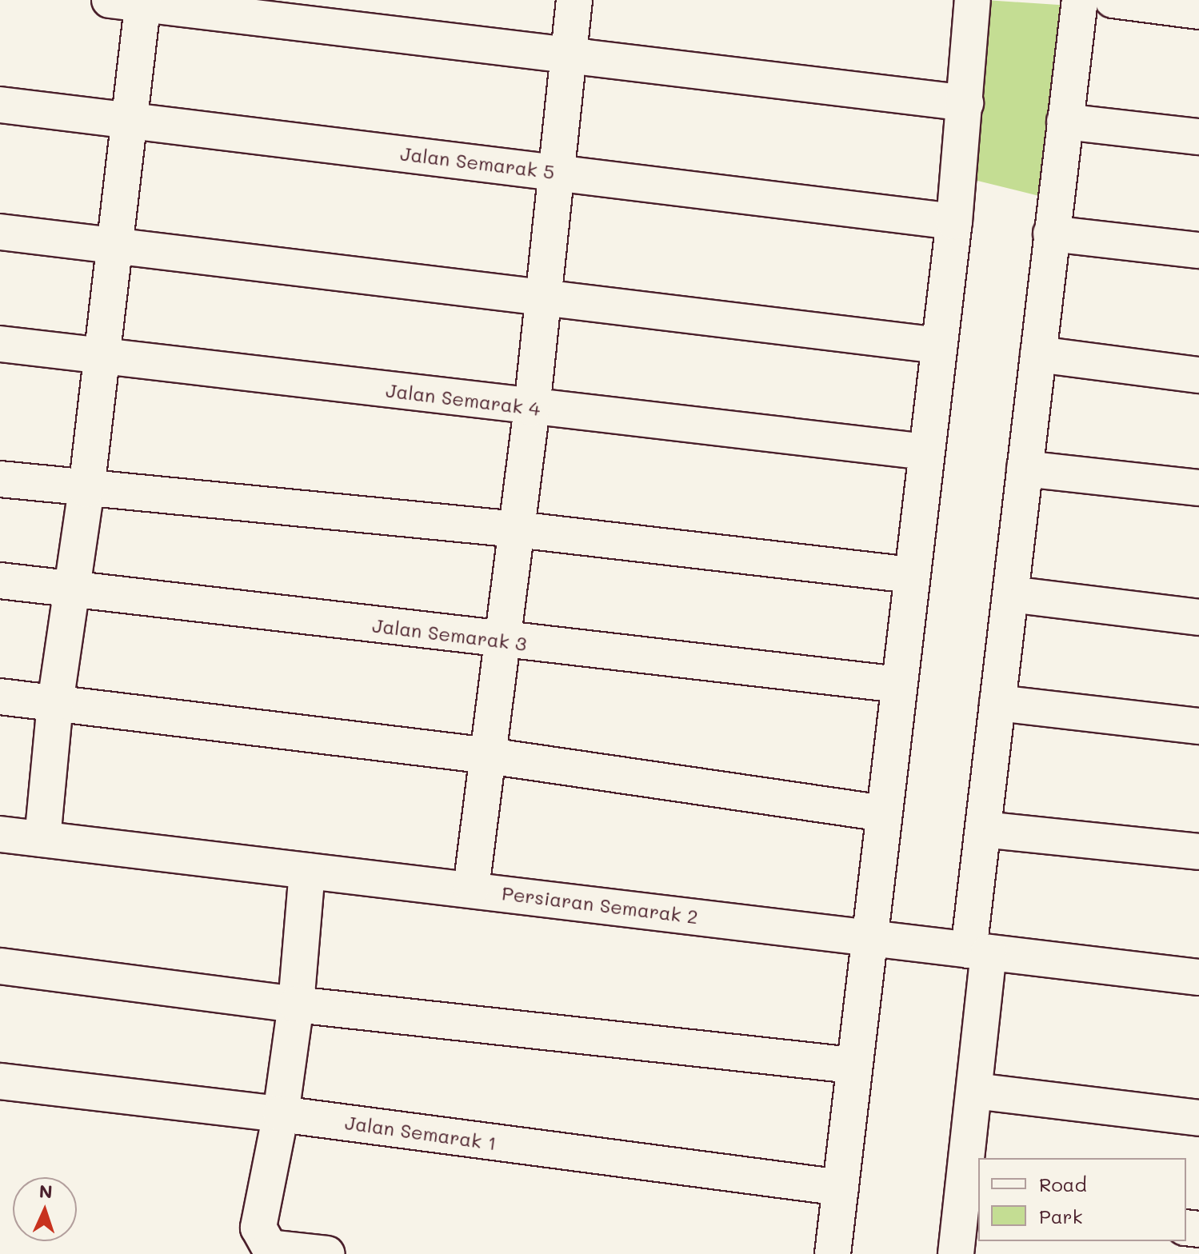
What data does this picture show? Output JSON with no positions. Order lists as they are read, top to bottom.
{
  "streets": {
    "street": [
      "Jalan Semarak 5",
      "Jalan Semarak 4",
      "Jalan Semarak 3",
      "Persiaran Semarak 2",
      "Jalan Semarak 1"
    ]
  },
  "legend": ["Road", "Park"],
  "north": "top"
}
